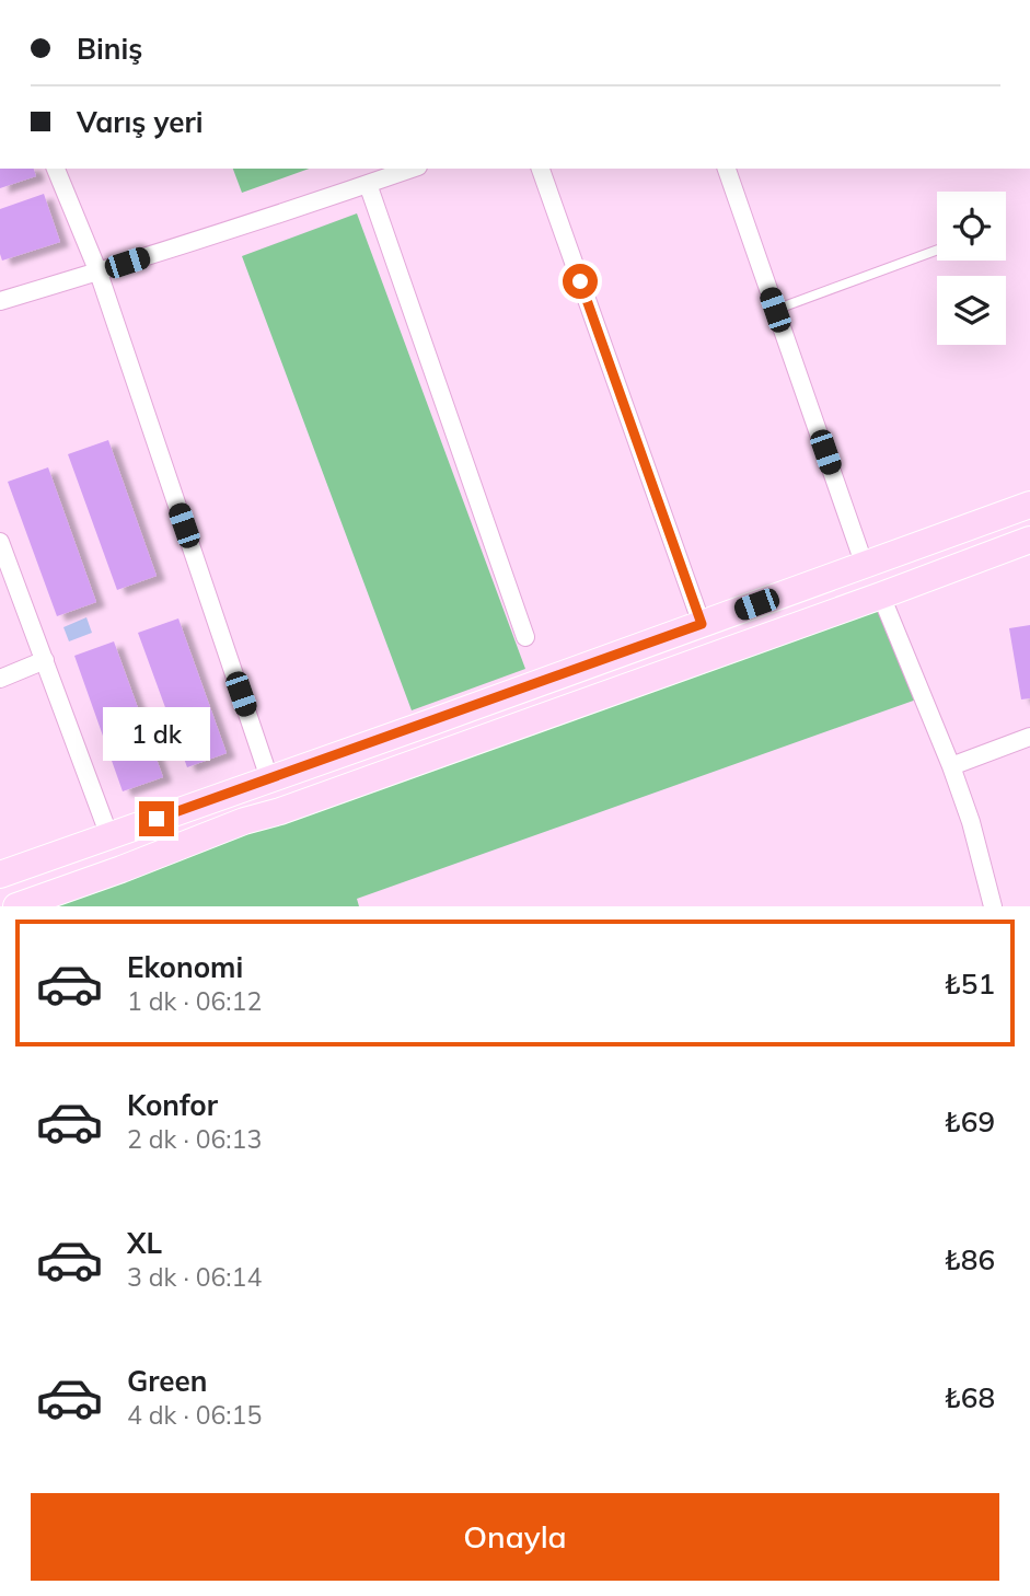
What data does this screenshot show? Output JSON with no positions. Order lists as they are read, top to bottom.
{
  "page": {
    "banner": ["Biniş", "Varış yeri"],
    "bubble": "1 dk",
    "list": [
      {
        "name": "Ekonomi",
        "note": "1 dk · 06:12",
        "value": "₺51"
      },
      {
        "name": "Konfor",
        "note": "2 dk · 06:13",
        "value": "₺69"
      },
      {
        "name": "XL",
        "note": "3 dk · 06:14",
        "value": "₺86"
      },
      {
        "name": "Green",
        "note": "4 dk · 06:15",
        "value": "₺68"
      }
    ],
    "buttons": "Onayla"
  }
}
